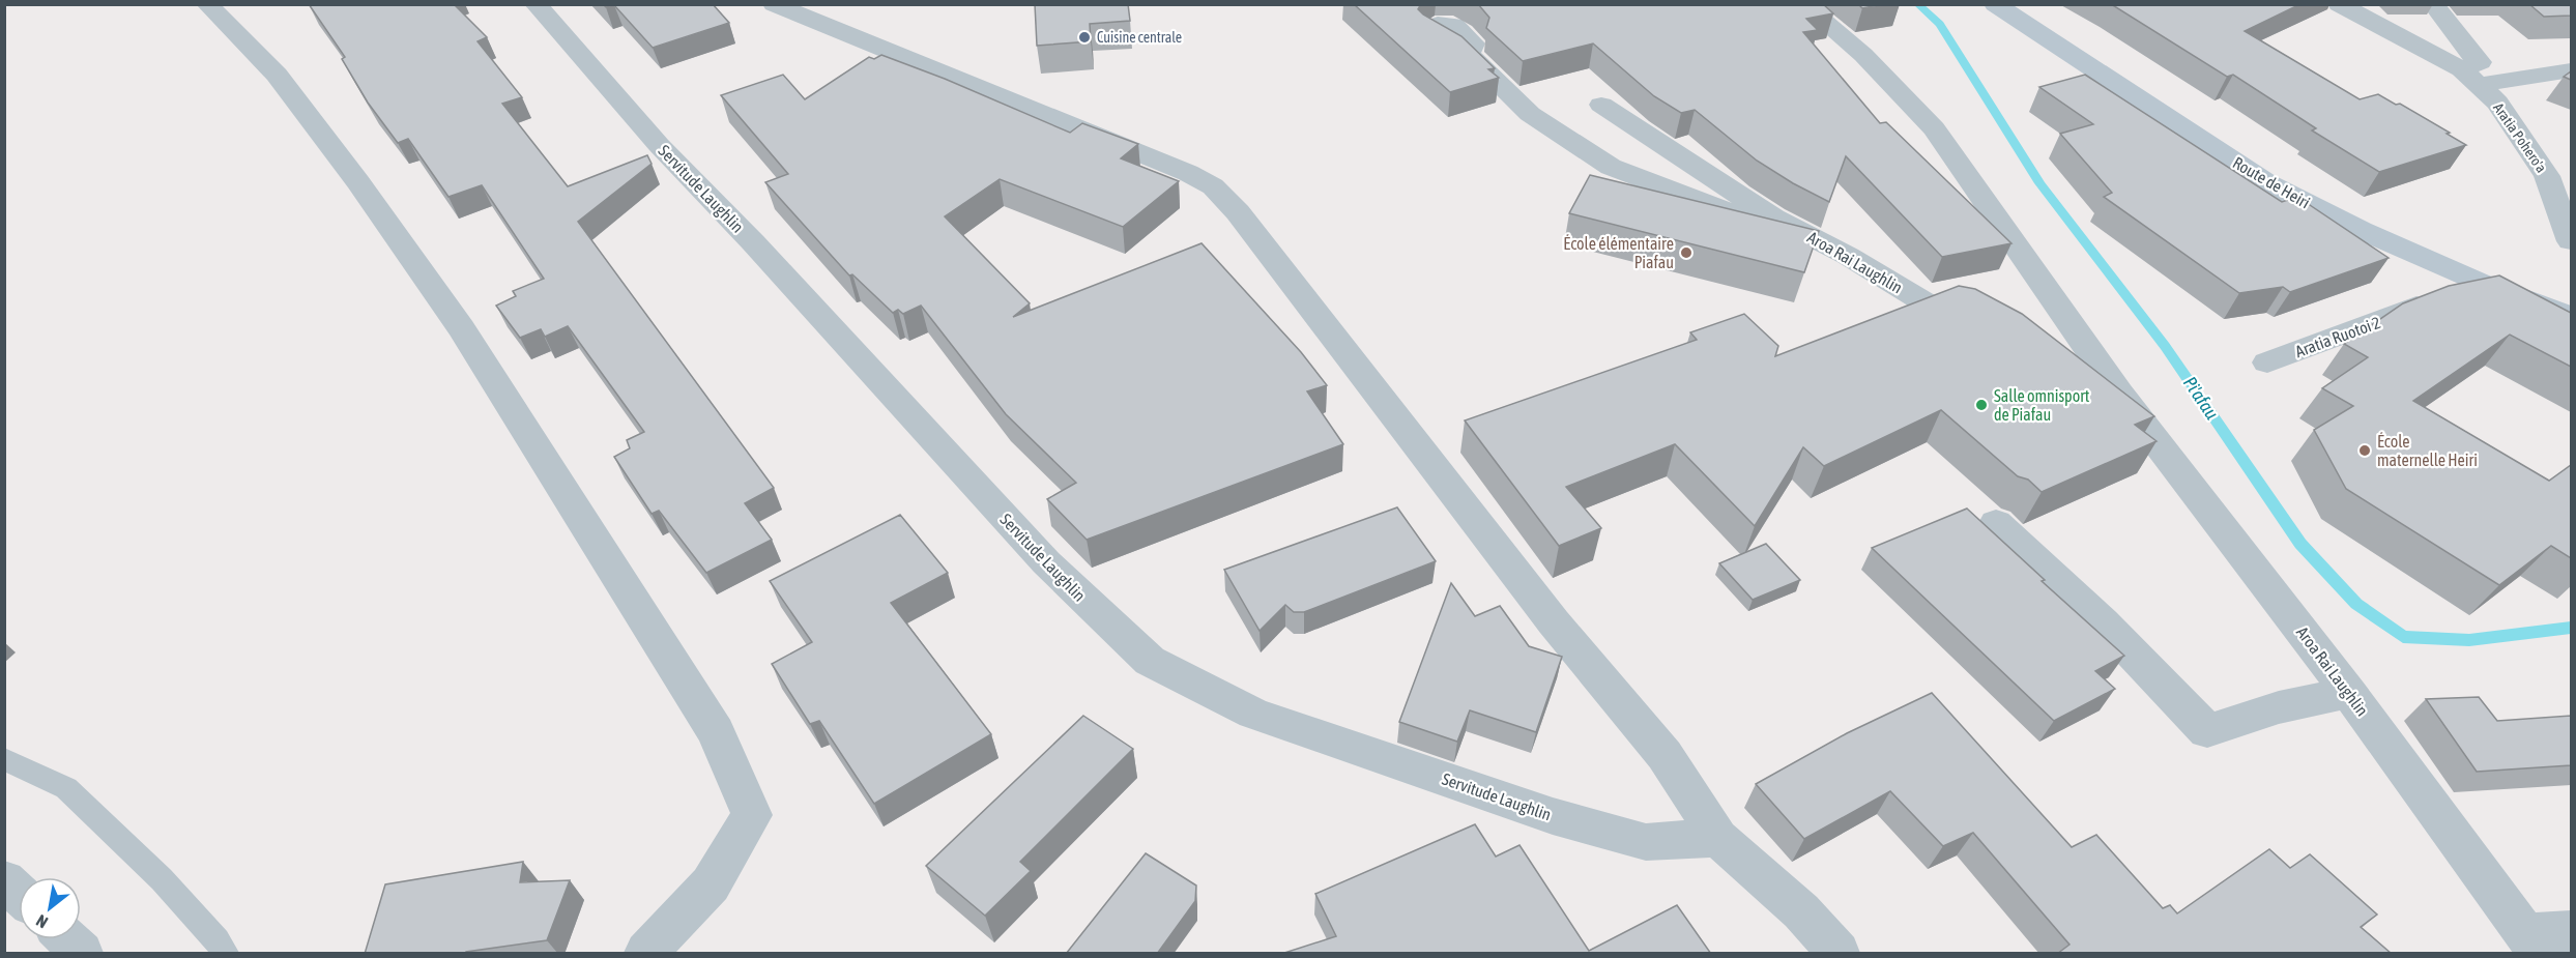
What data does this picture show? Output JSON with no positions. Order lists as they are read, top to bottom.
{
  "streets": {
    "main road": ["Route de Heiri"],
    "street": [
      "Aratia Pohero'a",
      "Servitude Laughlin",
      "Aroa Rai Laughlin",
      "Aratia Ruotoi 2"
    ]
  },
  "crossings": [
    ["Route de Heiri", "Aratia Ruotoi 2"]
  ],
  "water": ["Pi'afau"],
  "places": [
    "Cuisine centrale",
    "École élémentaire Piafau",
    "Salle omnisport de Piafau",
    "École maternelle Heiri"
  ],
  "north": "bottom left"
}
